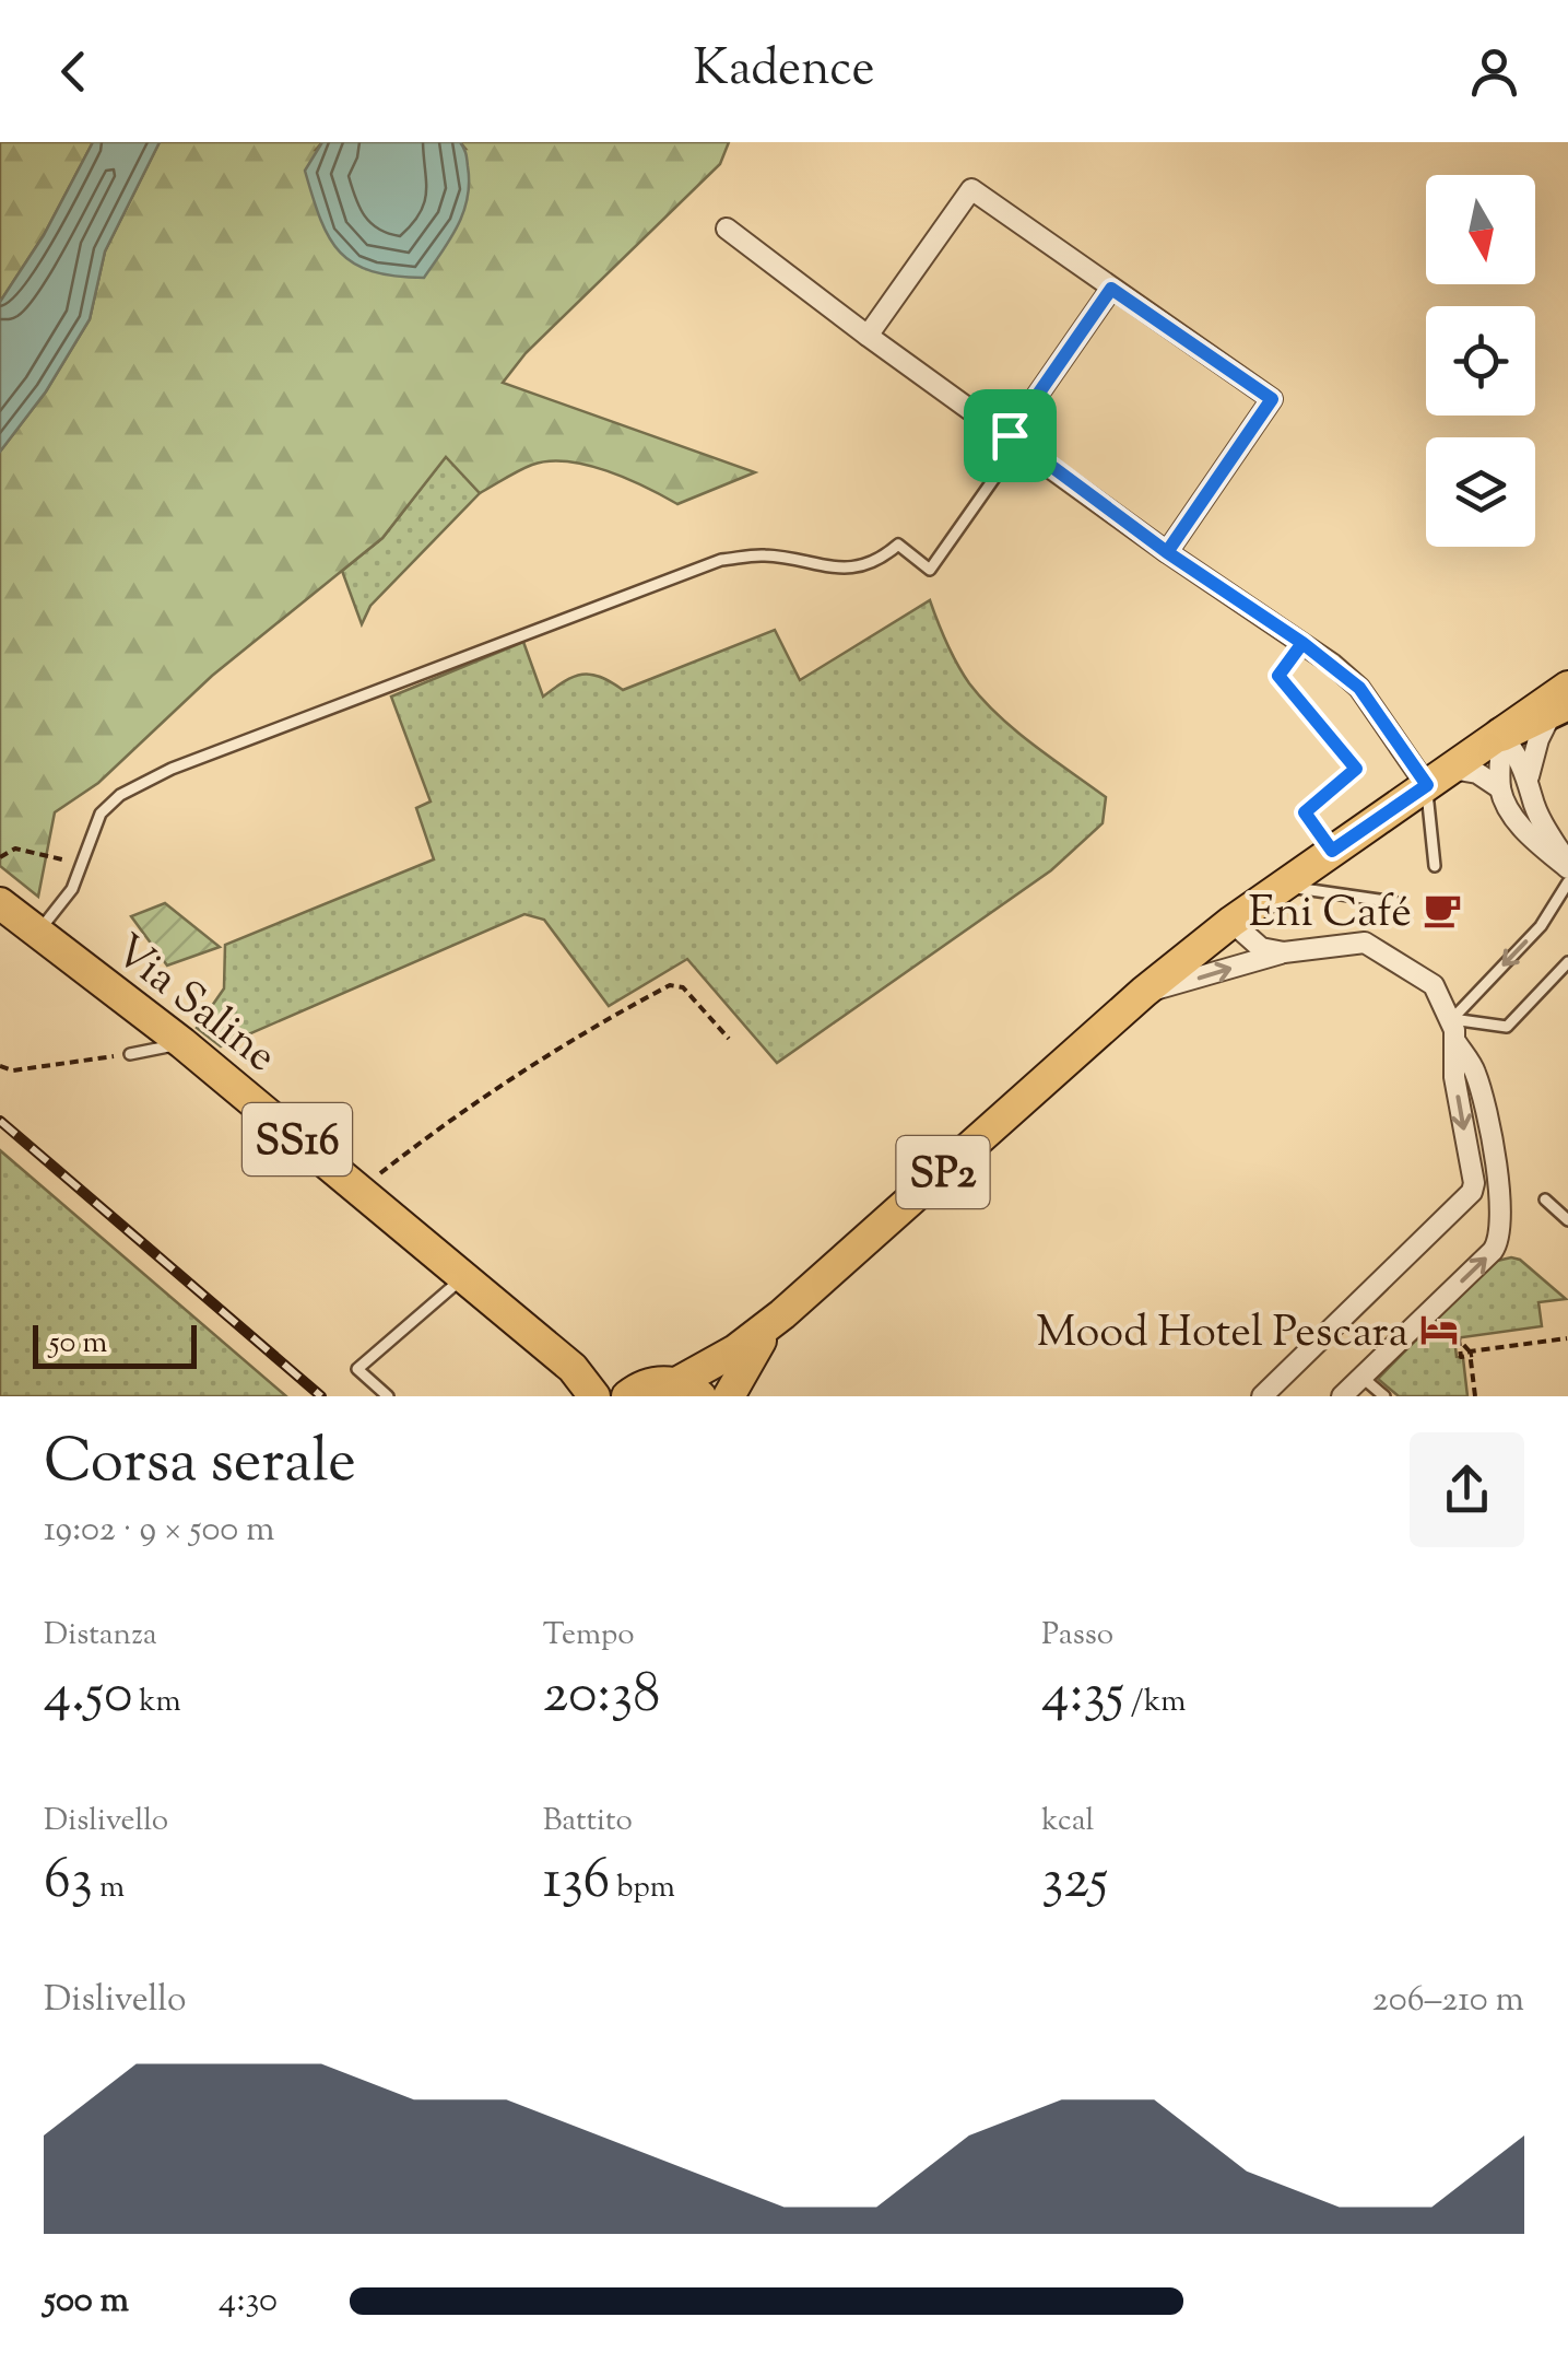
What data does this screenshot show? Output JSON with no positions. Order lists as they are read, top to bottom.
{
  "streets": {
    "main road": ["Via Saline", "SS16", "SP2"]
  },
  "crossings": [
    ["Via Saline", "SP2"]
  ],
  "places": {
    "cafe": ["Eni Café"],
    "hotel": ["Mood Hotel Pescara"]
  },
  "scale_bar": "50 m",
  "north": "bottom",
  "page": {
    "header": "Kadence",
    "scale": "50 m",
    "heading": ["Corsa serale", "19:02 · 9 × 500 m"],
    "stats": [
      ["Distanza", "4.50 km"],
      ["Tempo", "20:38"],
      ["Passo", "4:35 /km"],
      ["Dislivello", "63 m"],
      ["Battito", "136 bpm"],
      ["kcal", "325"]
    ],
    "chart": ["Dislivello", "206–210 m"],
    "list": [
      {
        "name": "500 m",
        "note": "4:30"
      }
    ]
  }
}
